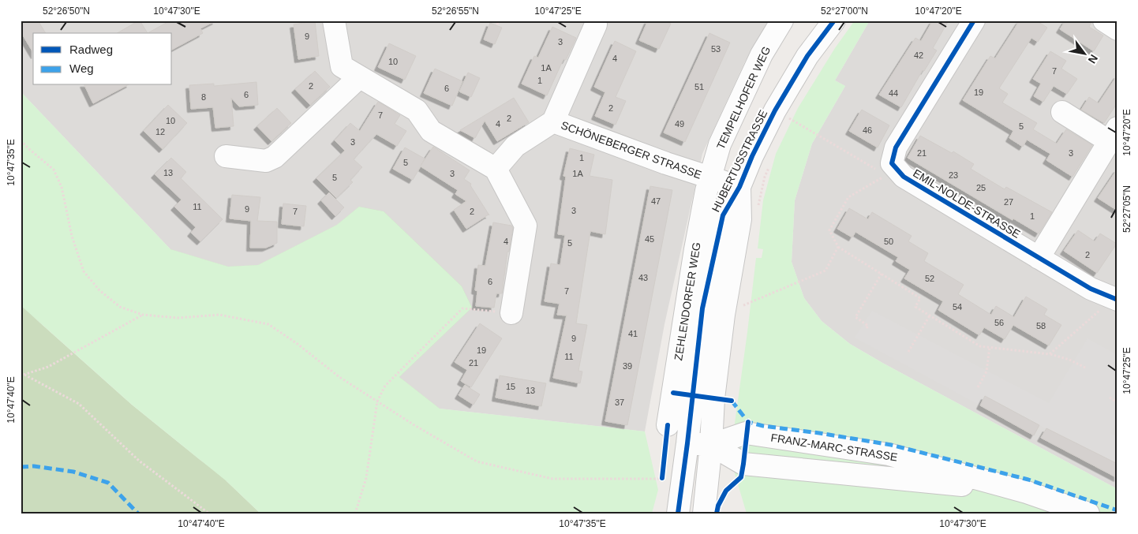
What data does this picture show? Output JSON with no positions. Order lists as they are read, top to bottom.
{
  "streets": {
    "street": [
      "TEMPELHOFER WEG",
      "SCHÖNEBERGER STRASSE",
      "HUBERTUSSTRASSE",
      "EMIL-NOLDE-STRASSE",
      "ZEHLENDORFER WEG",
      "FRANZ-MARC-STRASSE"
    ]
  },
  "crossings": [
    ["TEMPELHOFER WEG", "SCHÖNEBERGER STRASSE"],
    ["TEMPELHOFER WEG", "HUBERTUSSTRASSE"],
    ["TEMPELHOFER WEG", "ZEHLENDORFER WEG"],
    ["SCHÖNEBERGER STRASSE", "HUBERTUSSTRASSE"],
    ["SCHÖNEBERGER STRASSE", "ZEHLENDORFER WEG"],
    ["HUBERTUSSTRASSE", "ZEHLENDORFER WEG"],
    ["HUBERTUSSTRASSE", "FRANZ-MARC-STRASSE"]
  ],
  "house_numbers": [
    "9",
    "3",
    "53",
    "42",
    "4",
    "10",
    "1A",
    "7",
    "1",
    "2",
    "51",
    "6",
    "19",
    "44",
    "6",
    "8",
    "2",
    "7",
    "2",
    "10",
    "4",
    "49",
    "5",
    "46",
    "12",
    "3",
    "21",
    "3",
    "1",
    "5",
    "13",
    "3",
    "1A",
    "23",
    "5",
    "25",
    "47",
    "27",
    "11",
    "9",
    "3",
    "7",
    "2",
    "1",
    "45",
    "4",
    "50",
    "5",
    "2",
    "43",
    "52",
    "6",
    "7",
    "54",
    "56",
    "58",
    "41",
    "9",
    "19",
    "11",
    "21",
    "39",
    "15",
    "13",
    "37"
  ],
  "legend": ["Radweg", "Weg"],
  "north": "bottom right",
  "coordinates": [
    "52°26'50\"N",
    "10°47'30\"E",
    "52°26'55\"N",
    "10°47'25\"E",
    "52°27'00\"N",
    "10°47'20\"E",
    "10°47'35\"E",
    "52°27'05\"N",
    "10°47'40\"E"
  ]
}
